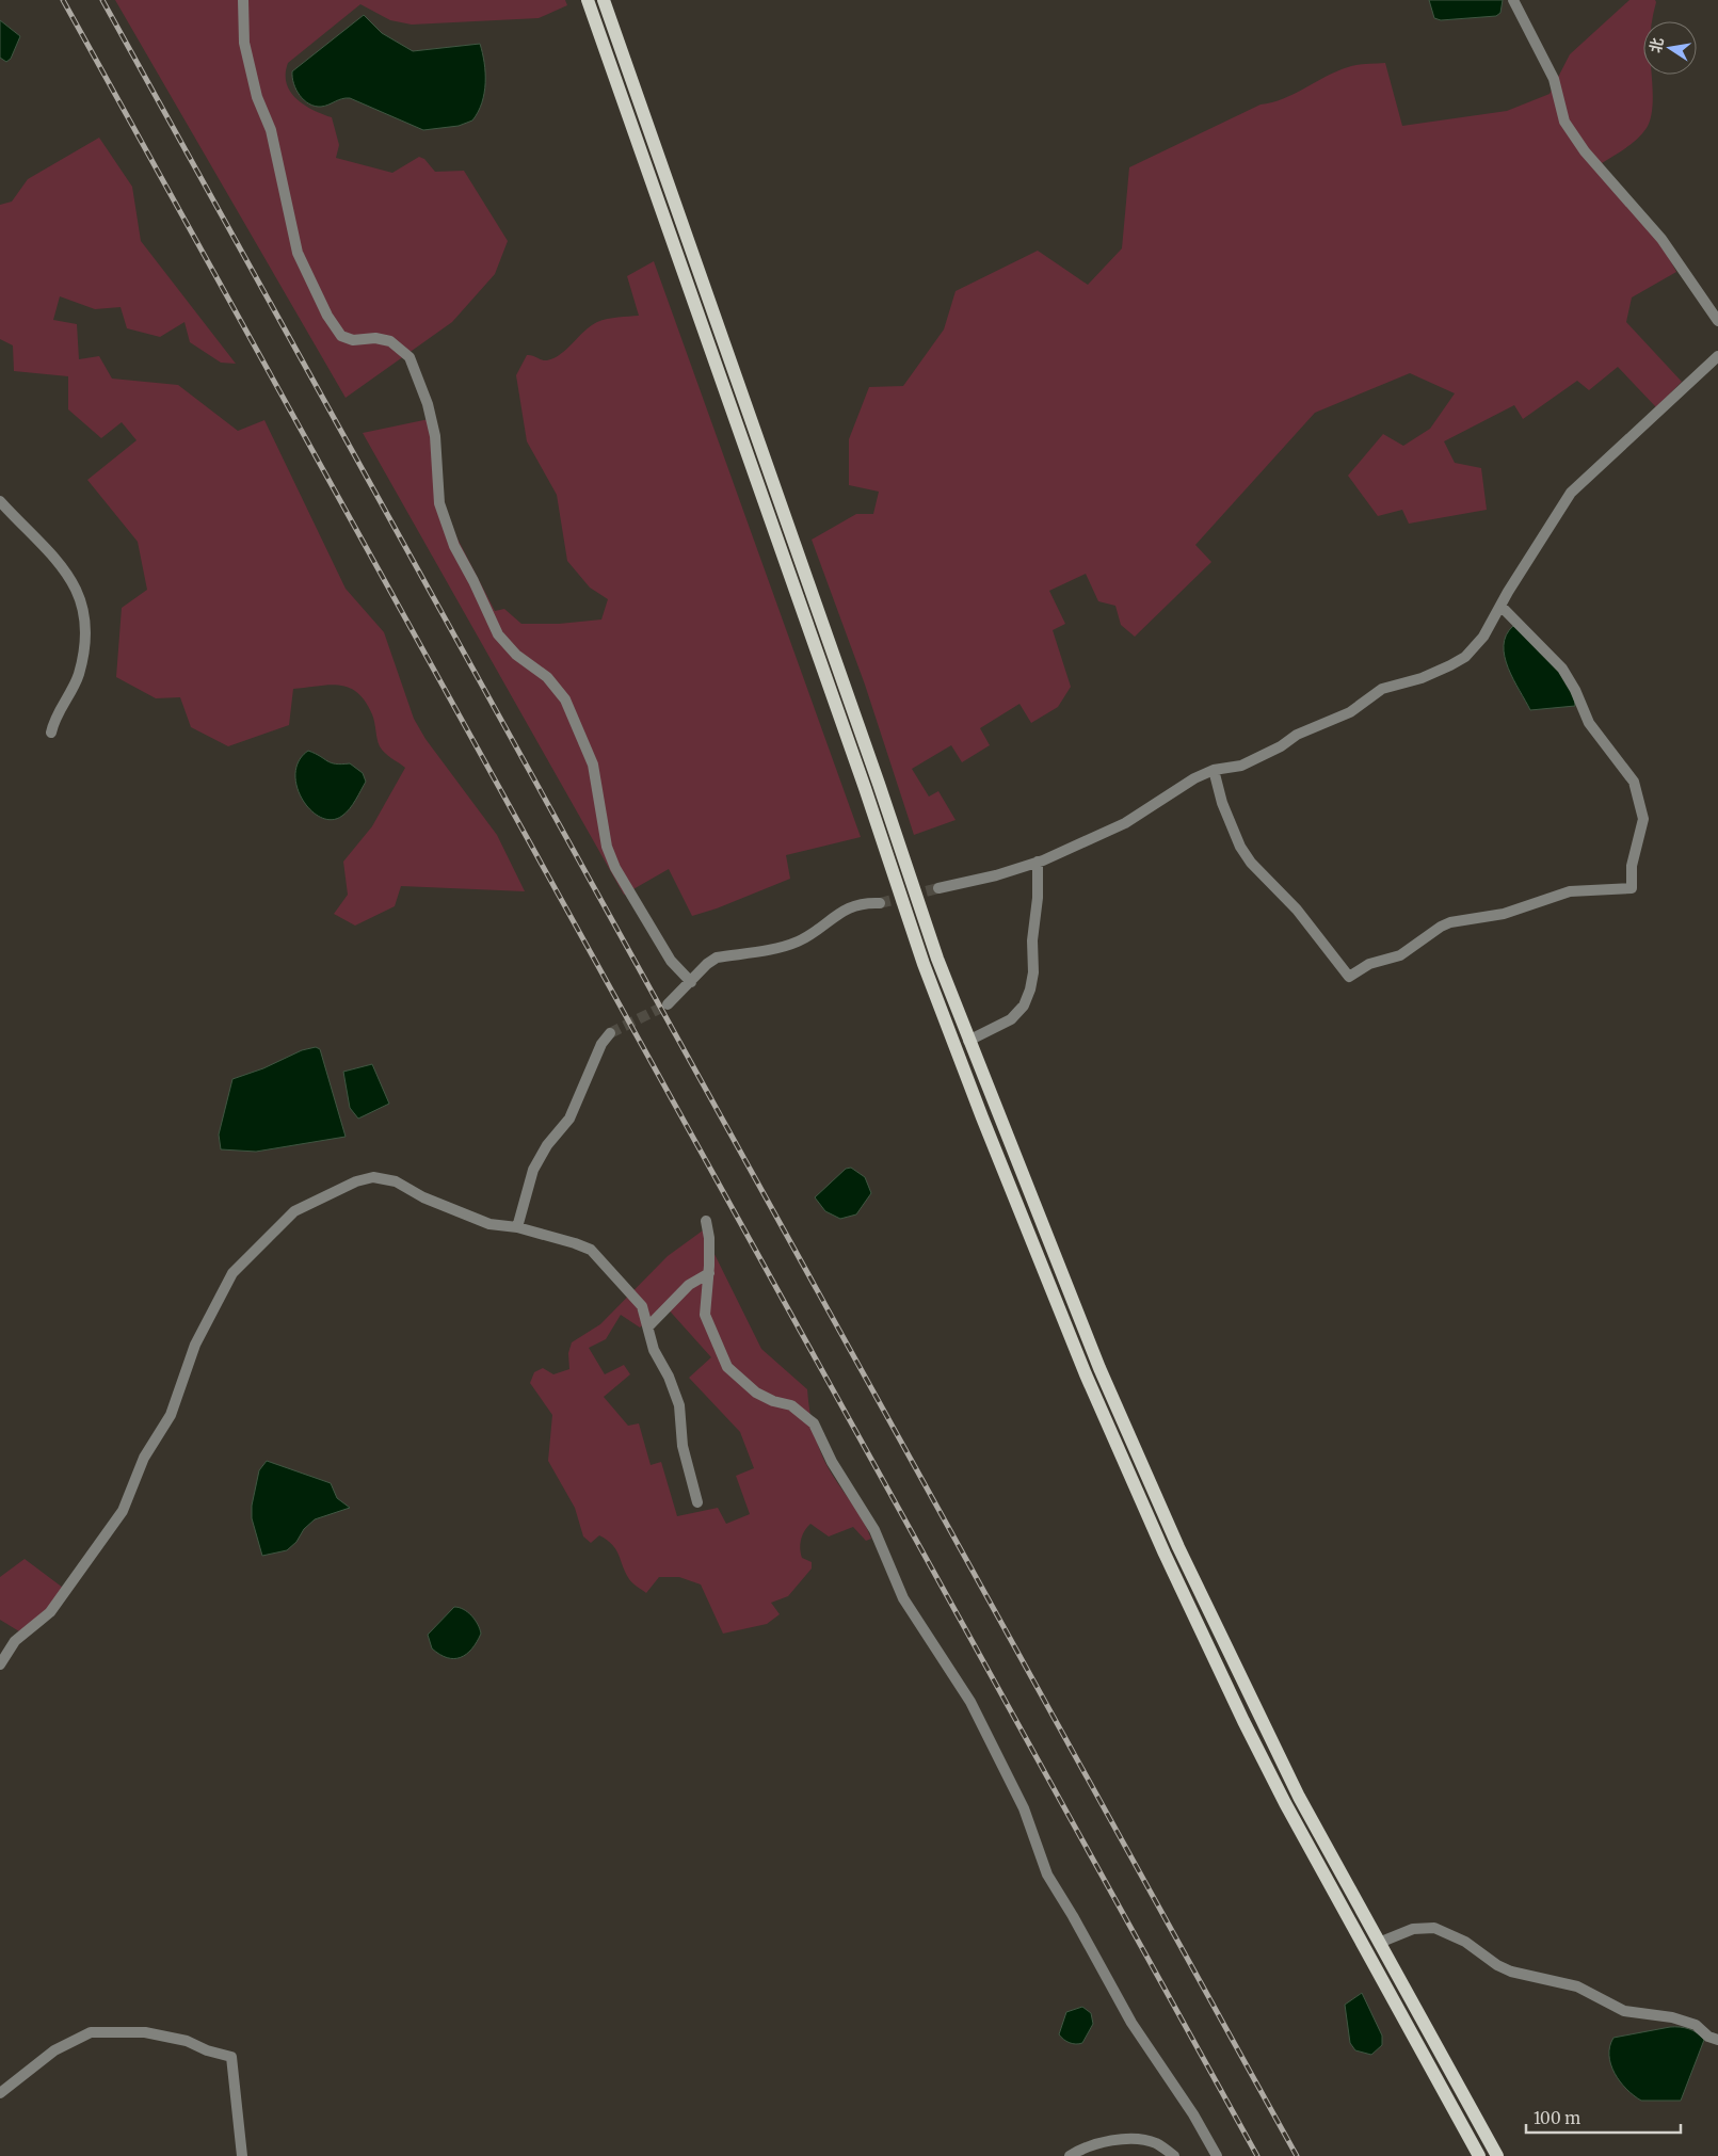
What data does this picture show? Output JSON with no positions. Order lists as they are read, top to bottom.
{
  "scale_bar": "100 m",
  "north": "left"
}
